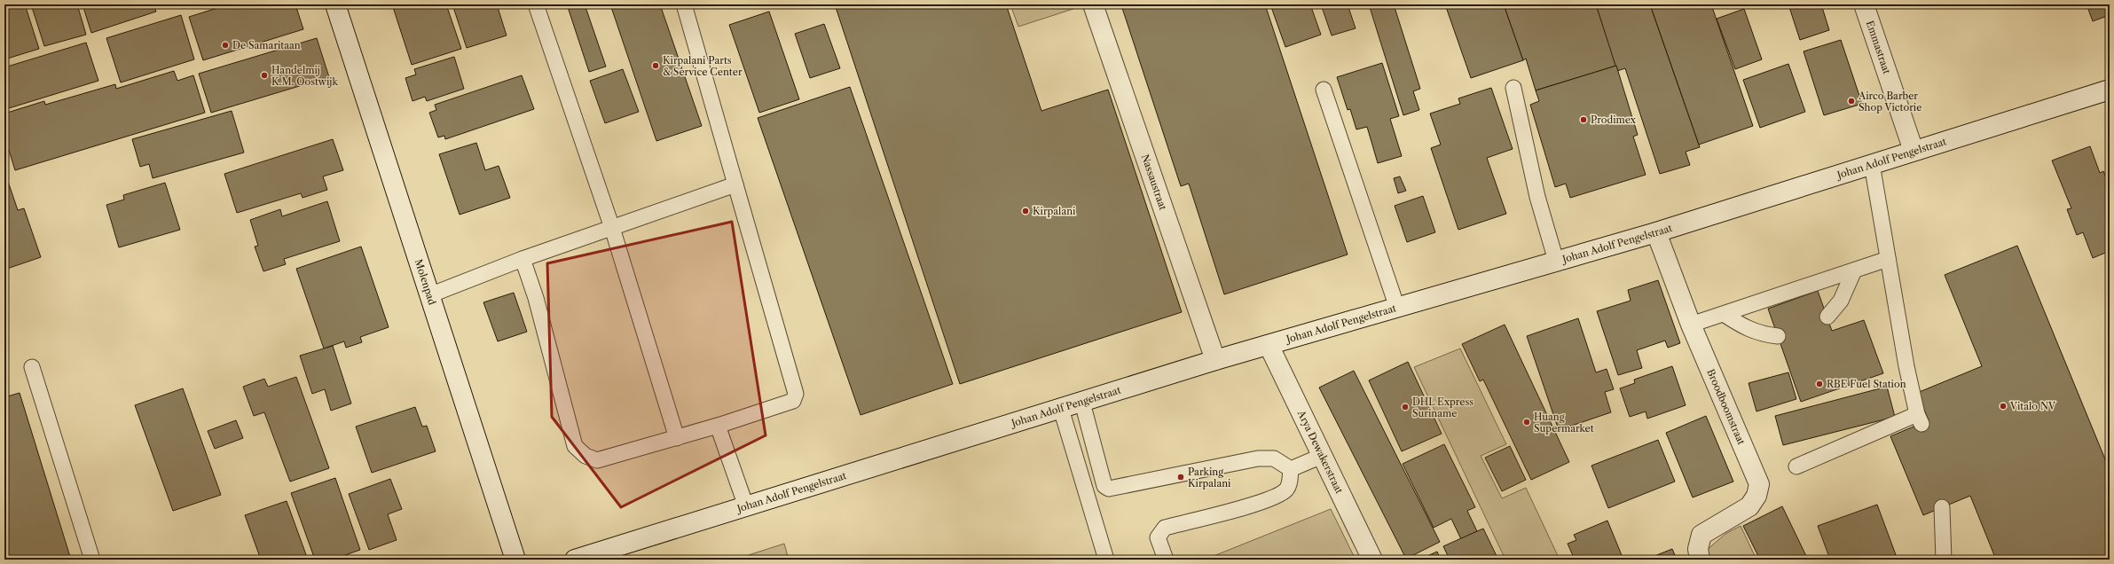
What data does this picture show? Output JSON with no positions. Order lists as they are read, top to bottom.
{
  "streets": {
    "street": [
      "Emmastraat",
      "Johan Adolf Pengelstraat",
      "Nassaustraat",
      "Molenpad",
      "Broodboomstraat",
      "Arya Dewakerstraat"
    ]
  },
  "crossings": [
    ["Emmastraat", "Johan Adolf Pengelstraat"],
    ["Johan Adolf Pengelstraat", "Nassaustraat"],
    ["Johan Adolf Pengelstraat", "Broodboomstraat"],
    ["Johan Adolf Pengelstraat", "Arya Dewakerstraat"]
  ],
  "places": [
    "De Samaritaan",
    "Kirpalani Parts & Service Center",
    "Handelmij K.M. Oostwijk",
    "Airco Barber Shop Victorie",
    "Prodimex",
    "Kirpalani",
    "RBE Fuel Station",
    "Vitalo NV",
    "DHL Express Suriname",
    "Huang Supermarket",
    "Parking Kirpalani"
  ]
}
